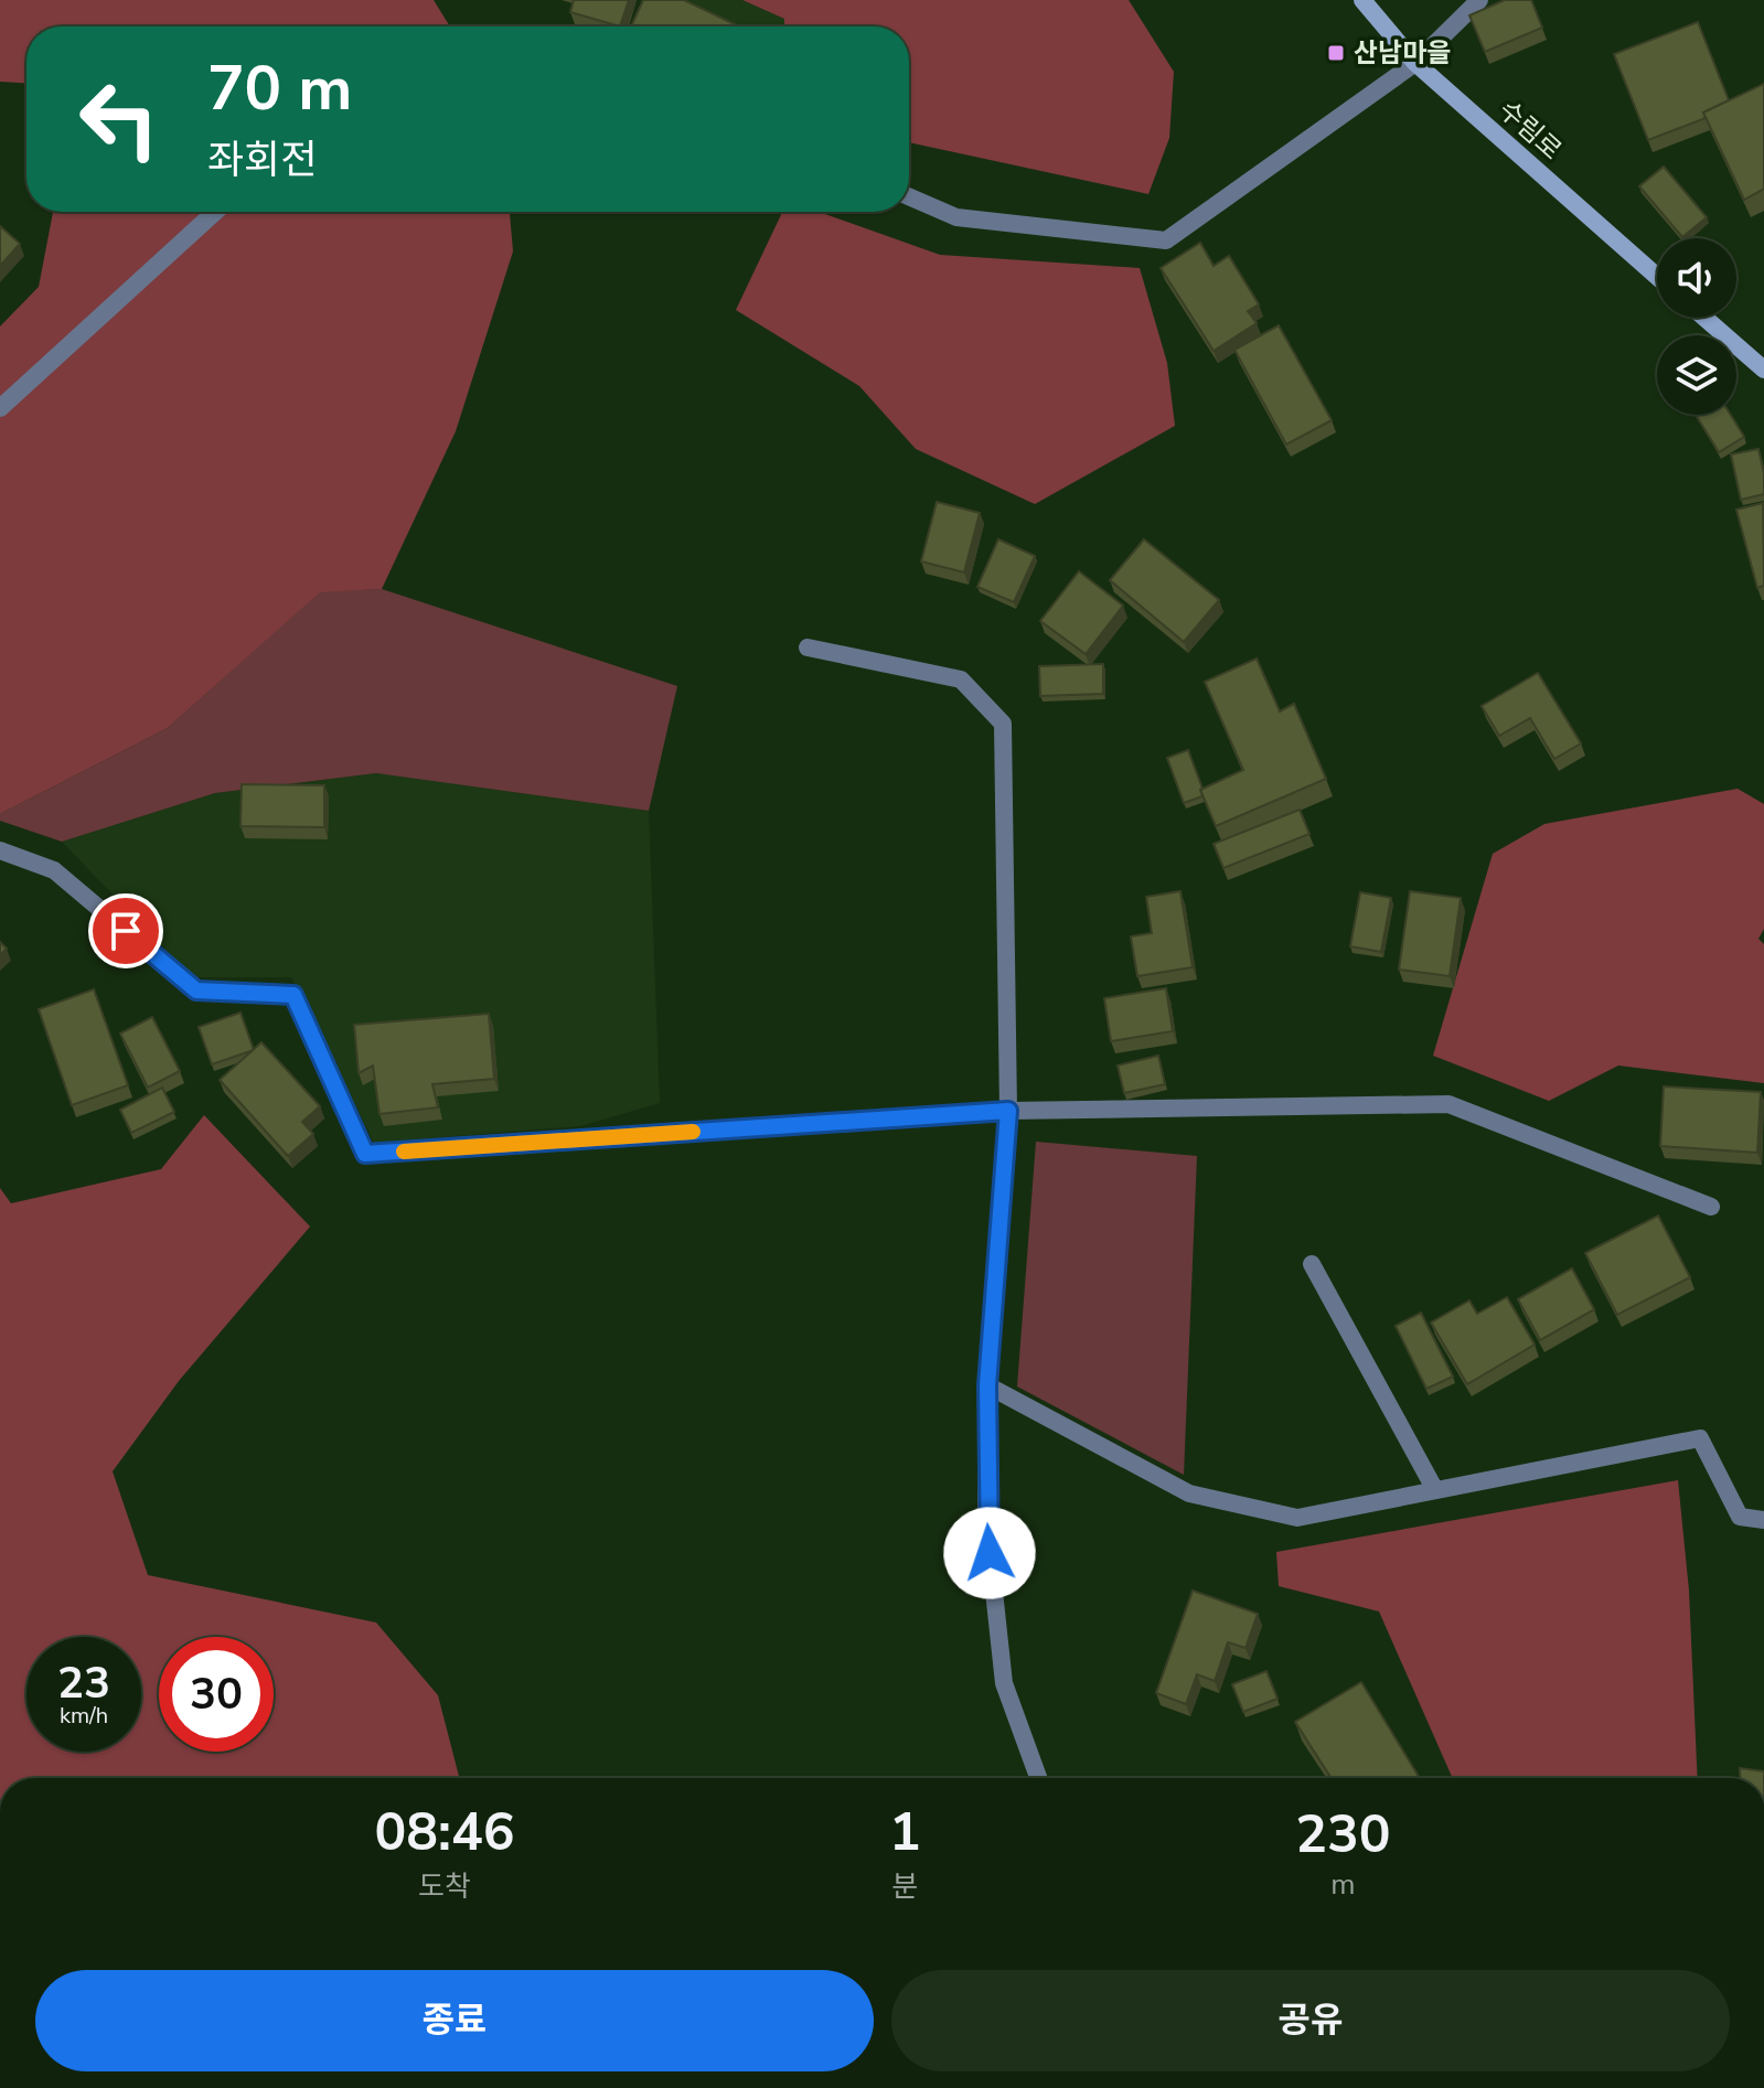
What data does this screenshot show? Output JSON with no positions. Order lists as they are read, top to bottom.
{
  "streets": {
    "main road": ["수림로"]
  },
  "places": {
    "transit": ["산남마을"]
  },
  "page": {
    "turn": ["70 m", "좌회전"],
    "speed": "23 km/h",
    "limit": "30",
    "eta": [
      "08:46",
      "도착",
      "1",
      "분",
      "230",
      "m"
    ],
    "buttons": ["종료", "공유"]
  }
}
